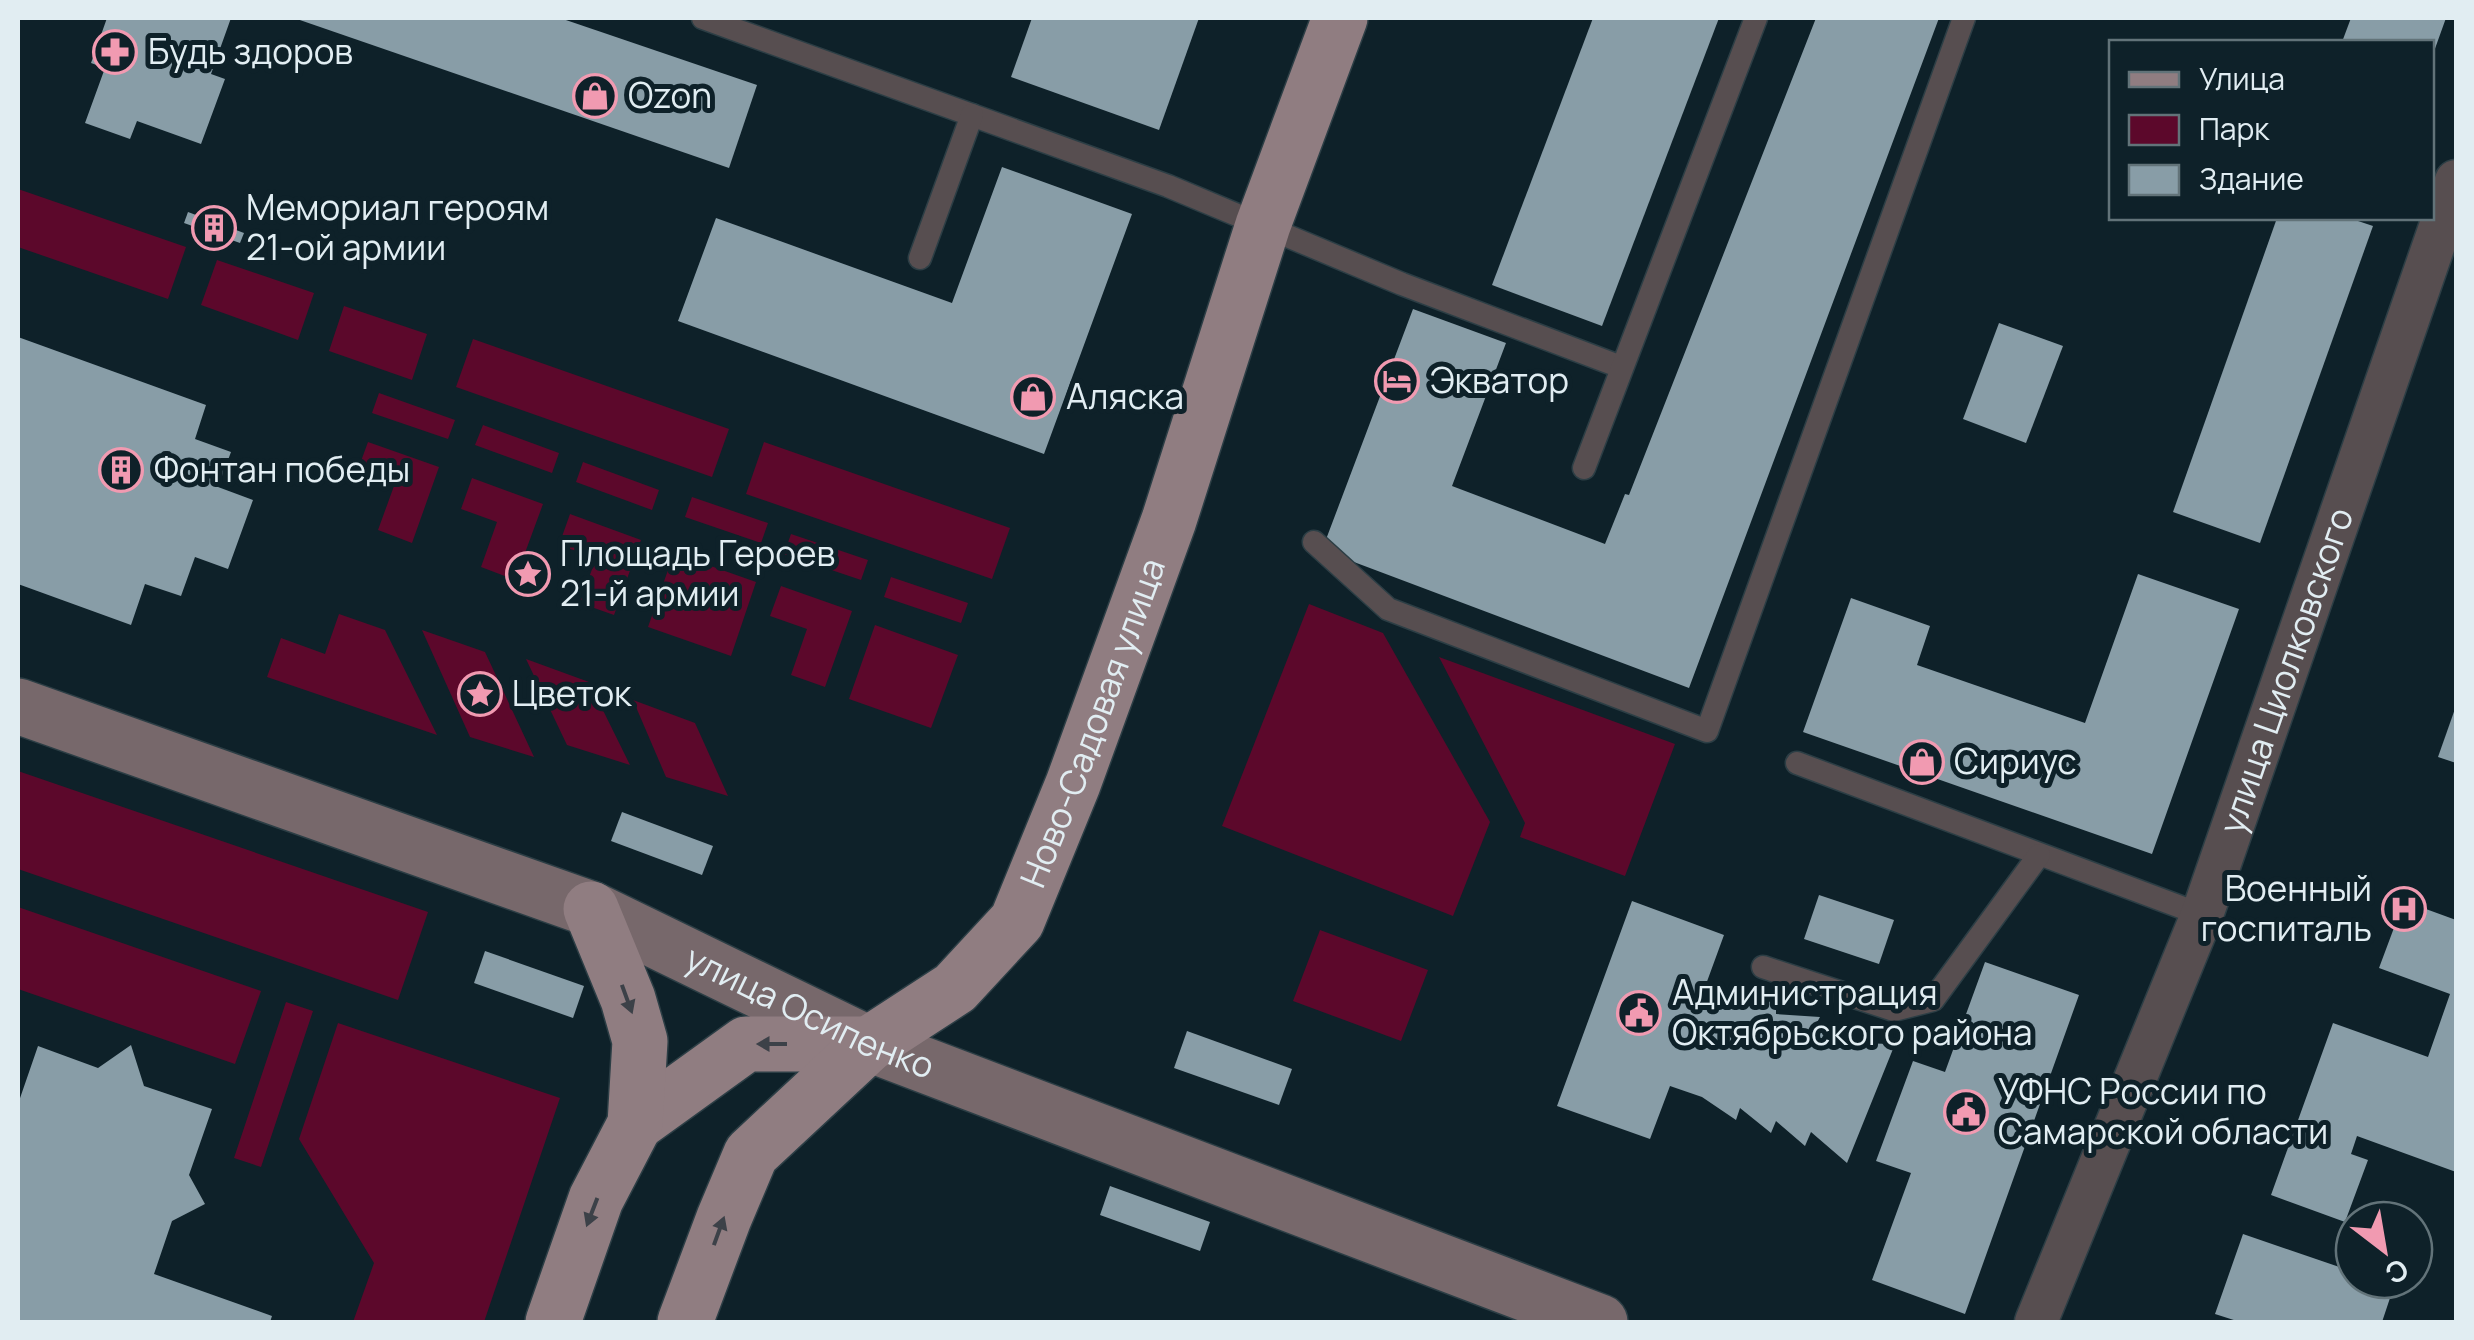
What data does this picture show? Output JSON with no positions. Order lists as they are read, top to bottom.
{
  "streets": {
    "main road": ["Ново-Садовая улица", "улица Осипенко"],
    "street": ["улица Циолковского"]
  },
  "crossings": [
    ["Ново-Садовая улица", "улица Осипенко"]
  ],
  "places": {
    "pharmacy": ["Будь здоров"],
    "shop": ["Ozon", "Аляска", "Сириус"],
    "building": ["Мемориал героям 21-ой армии", "Фонтан победы"],
    "hotel": ["Экватор"],
    "place": ["Площадь Героев 21-й армии", "Цветок"],
    "hospital": ["Военный госпиталь"],
    "public building": ["Администрация Октябрьского района", "УФНС России по Самарской области"]
  },
  "legend": ["Улица", "Парк", "Здание"],
  "north": "bottom right"
}
